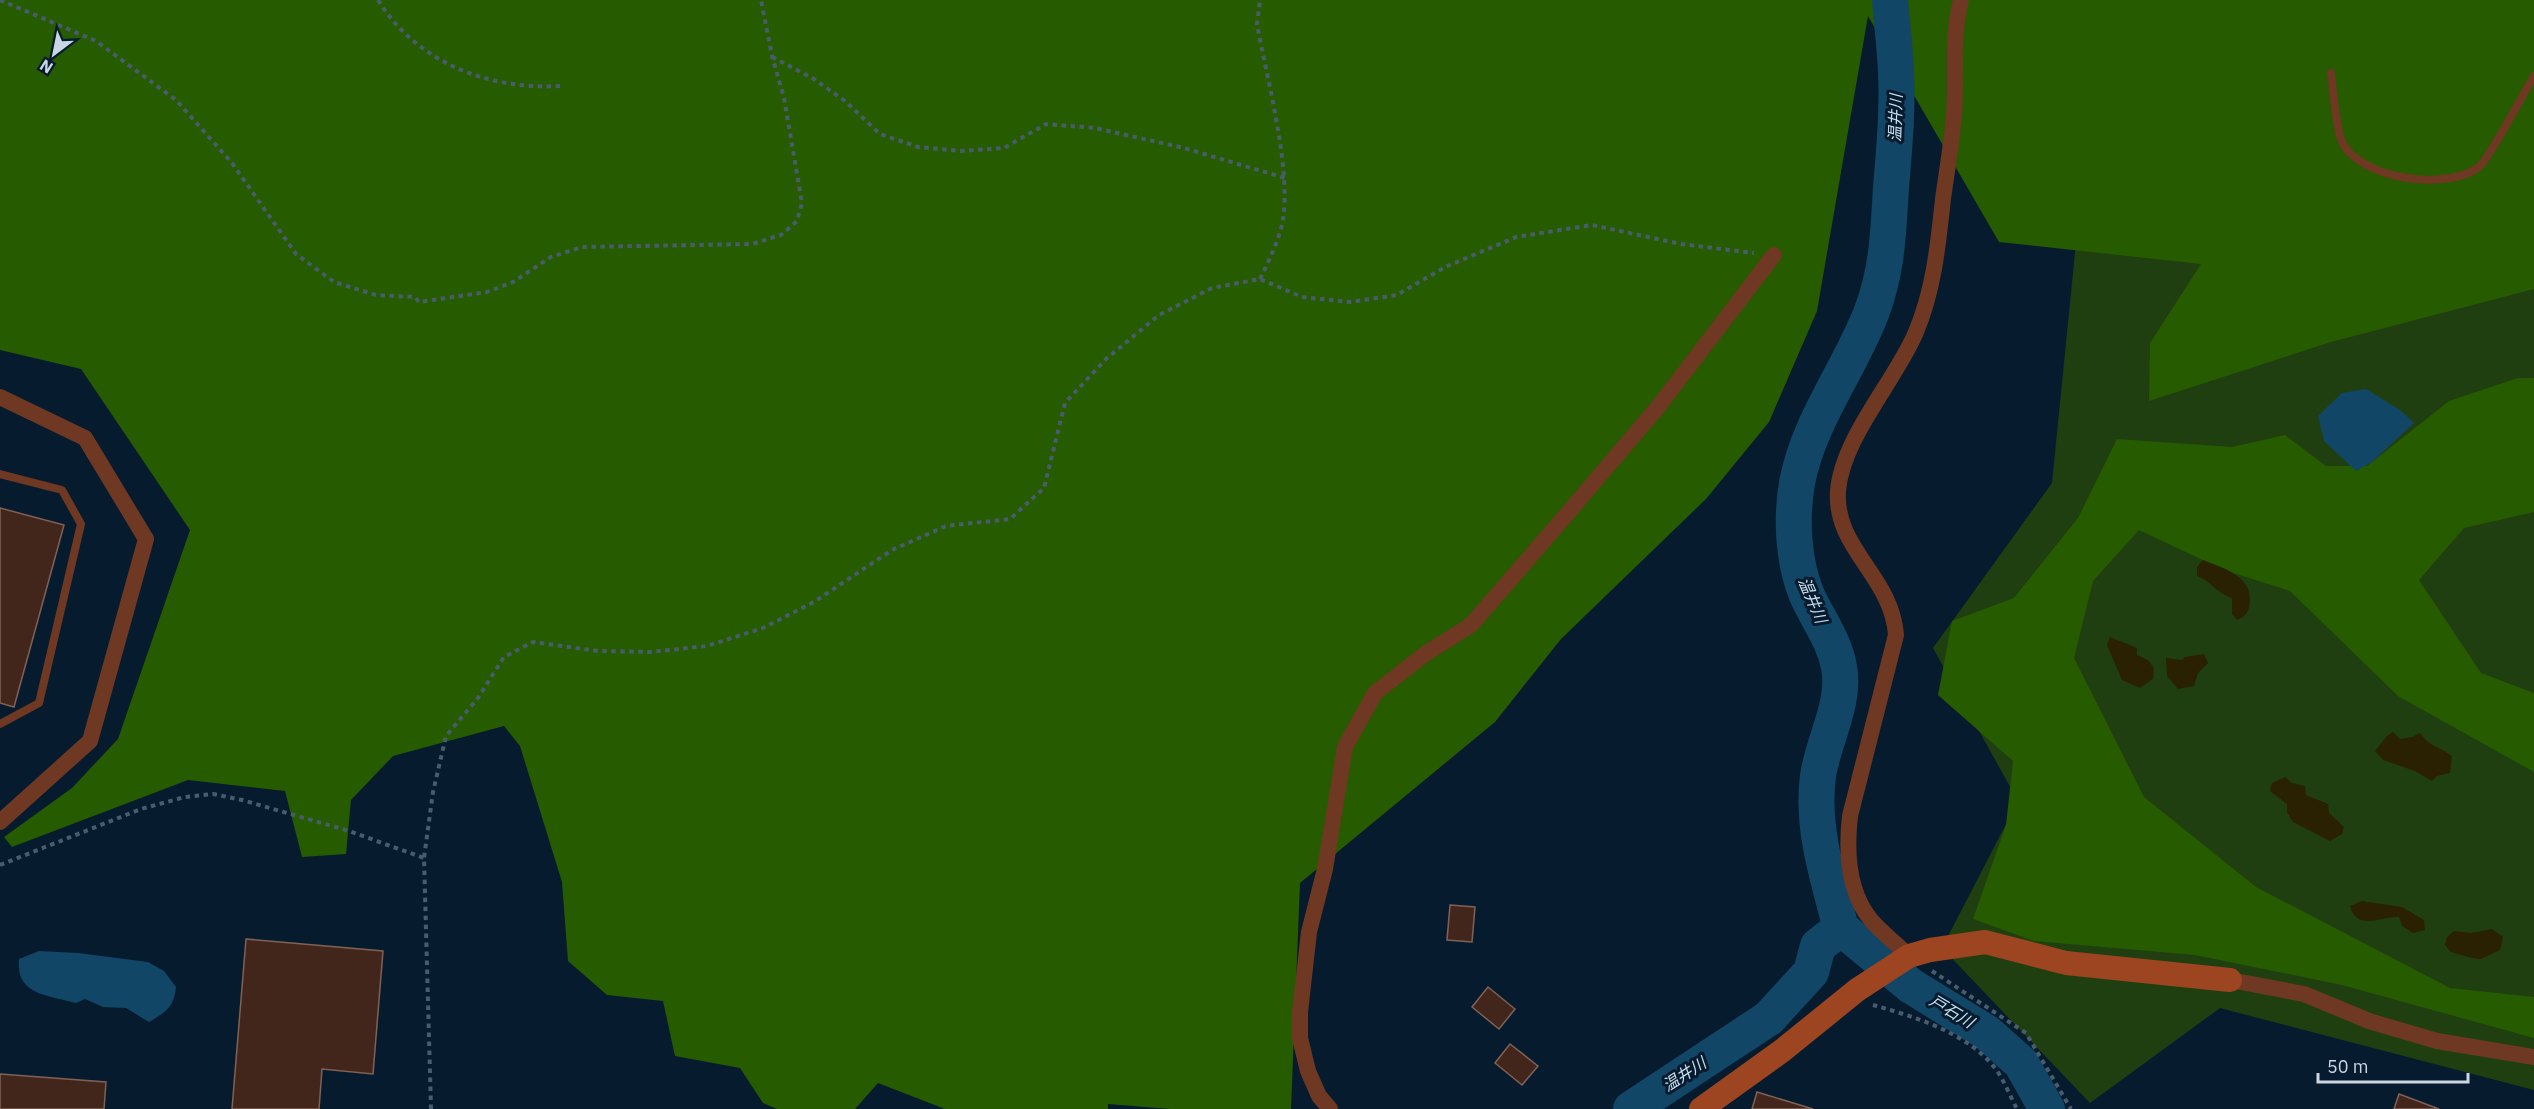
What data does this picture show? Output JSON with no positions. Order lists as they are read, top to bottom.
{
  "water": ["温井川", "戸石川"],
  "scale_bar": "50 m",
  "north": "bottom left"
}
